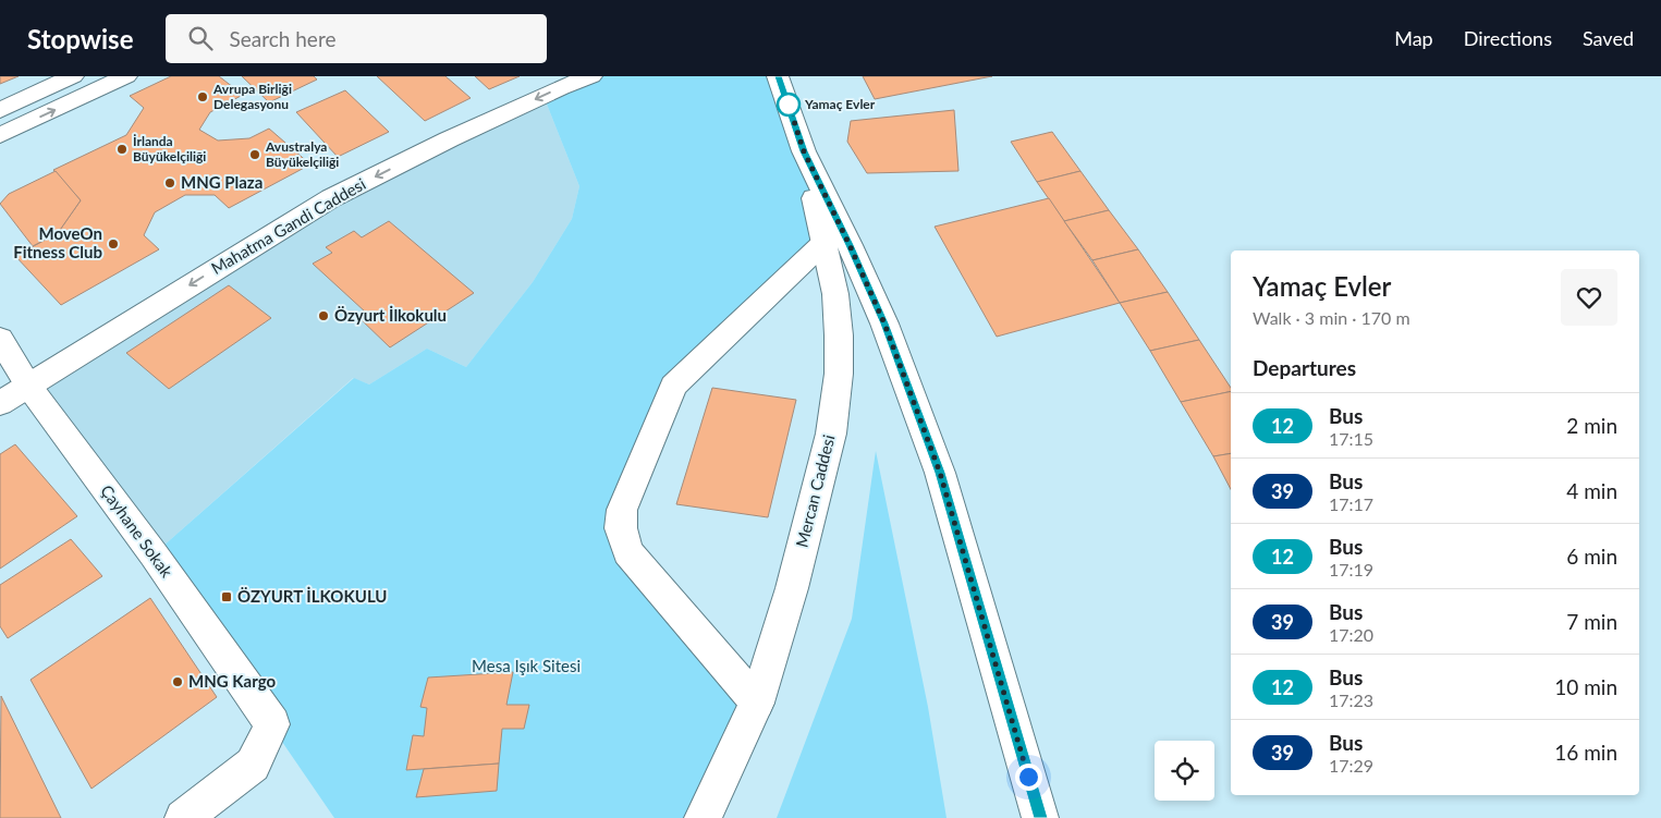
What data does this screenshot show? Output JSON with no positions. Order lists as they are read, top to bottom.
{
  "streets": {
    "street": ["Mahatma Gandi Caddesi", "Mercan Caddesi", "Çayhane Sokak"]
  },
  "crossings": [
    ["Mahatma Gandi Caddesi", "Çayhane Sokak"]
  ],
  "parks": ["Mesa Işık Sitesi"],
  "places": {
    "other": [
      "Avrupa Birliği Delegasyonu",
      "Yamaç Evler",
      "İrlanda Büyükelçiliği",
      "Avustralya Büyükelçiliği",
      "MNG Plaza",
      "MoveOn Fitness Club",
      "Özyurt İlkokulu",
      "MNG Kargo"
    ],
    "transit": ["ÖZYURT İLKOKULU"]
  },
  "lines": ["bus line 12"],
  "page": {
    "header": "Stopwise",
    "search": "Search here",
    "nav": ["Map", "Directions", "Saved"],
    "heading": [
      ["Yamaç Evler", "Walk · 3 min · 170 m"],
      "Departures"
    ],
    "list": [
      {
        "mark": "12",
        "name": "Bus",
        "note": "17:15",
        "value": "2 min"
      },
      {
        "mark": "39",
        "name": "Bus",
        "note": "17:17",
        "value": "4 min"
      },
      {
        "mark": "12",
        "name": "Bus",
        "note": "17:19",
        "value": "6 min"
      },
      {
        "mark": "39",
        "name": "Bus",
        "note": "17:20",
        "value": "7 min"
      },
      {
        "mark": "12",
        "name": "Bus",
        "note": "17:23",
        "value": "10 min"
      },
      {
        "mark": "39",
        "name": "Bus",
        "note": "17:29",
        "value": "16 min"
      }
    ]
  }
}
